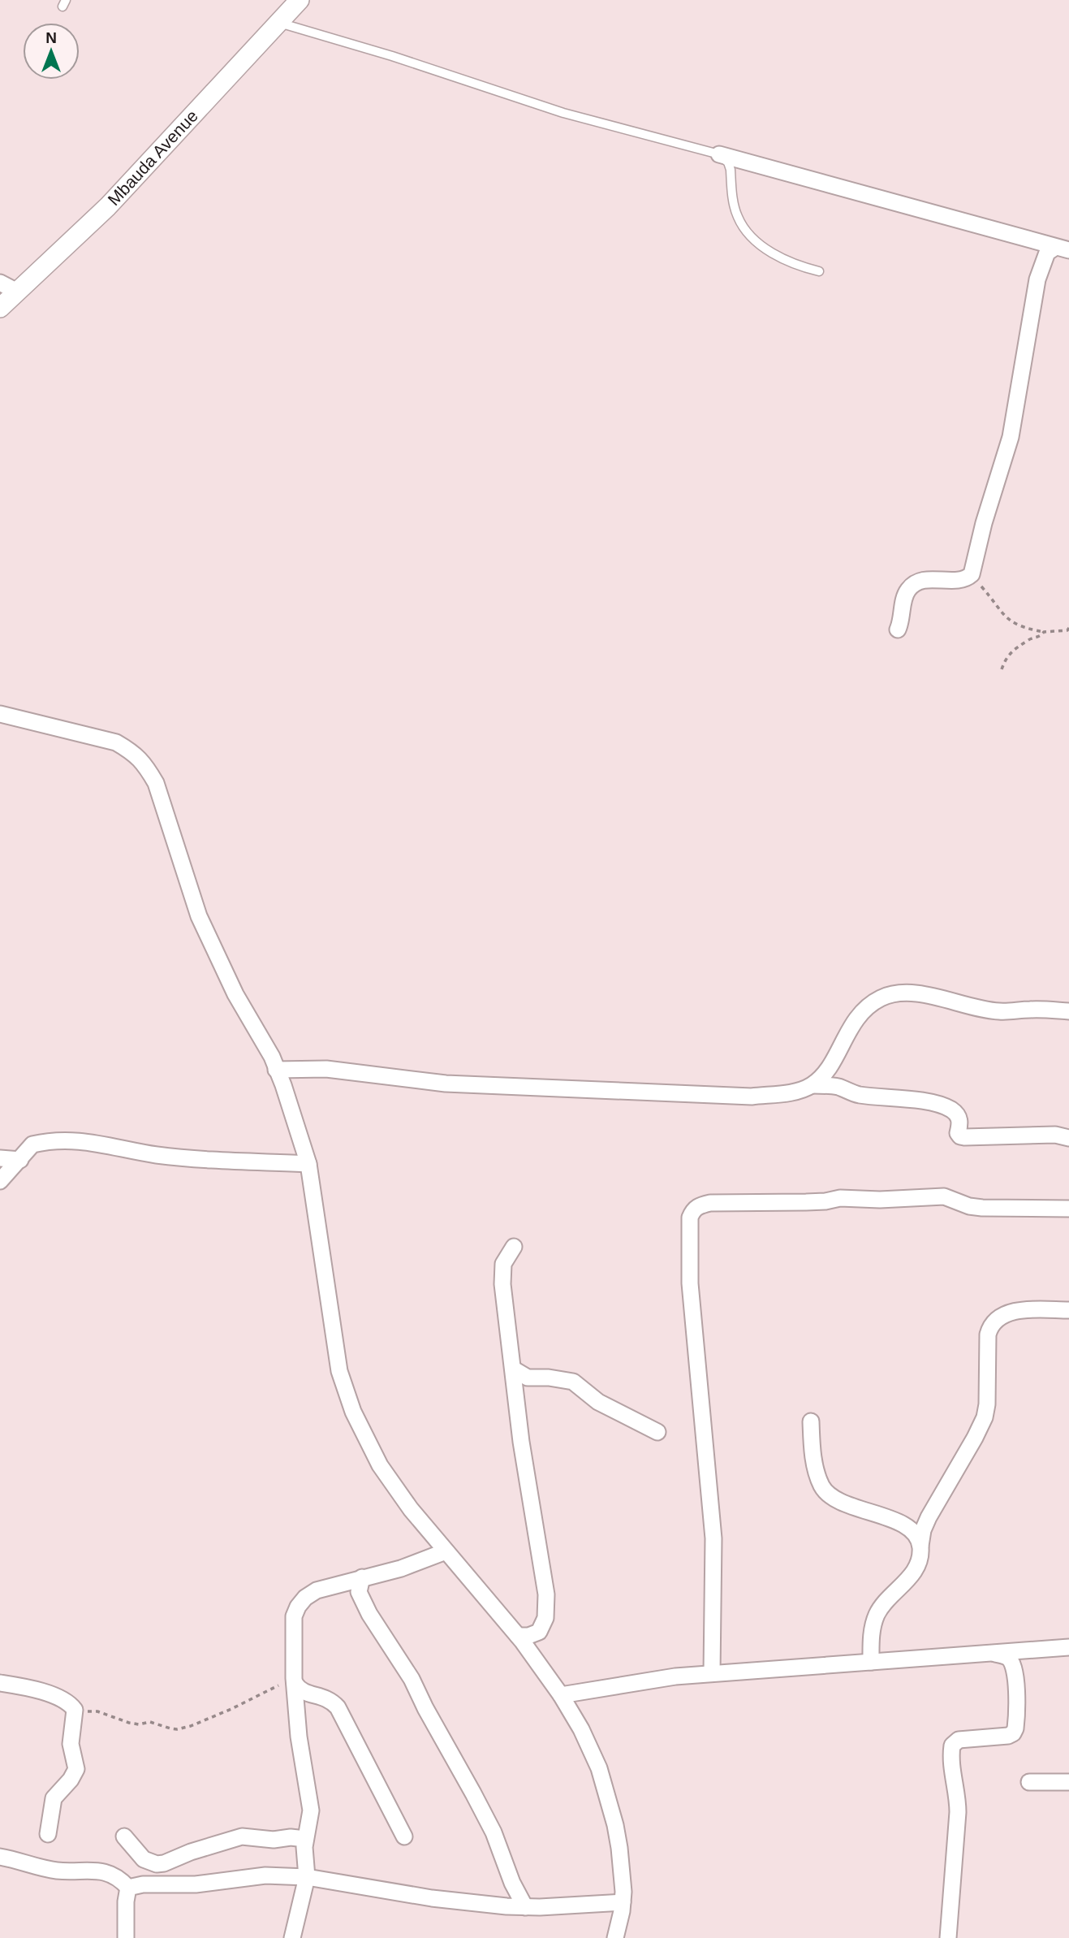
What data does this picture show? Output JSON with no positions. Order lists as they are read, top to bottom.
{
  "streets": {
    "street": ["Mbauda Avenue"]
  },
  "north": "top"
}
